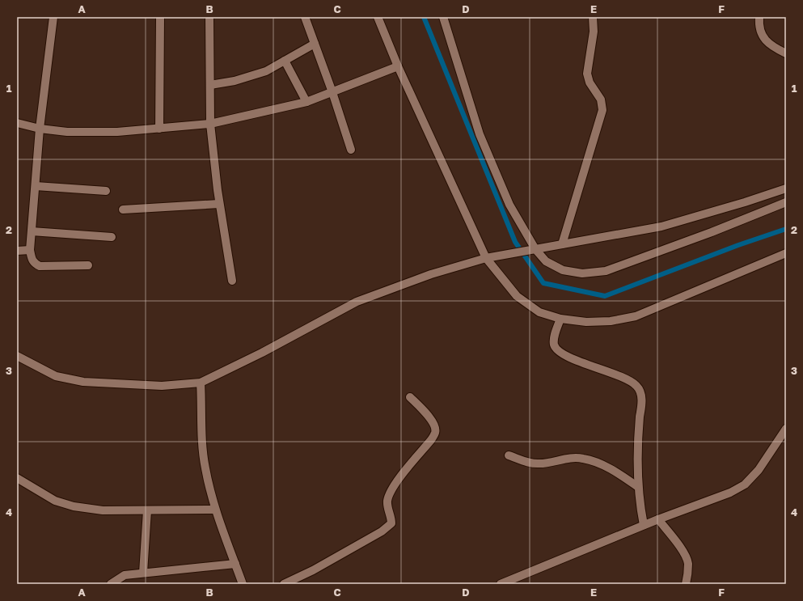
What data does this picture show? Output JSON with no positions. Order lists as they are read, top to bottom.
{
  "grid": {
    "columns": [
      "A",
      "B",
      "C",
      "D",
      "E",
      "F"
    ],
    "rows": [
      "1",
      "2",
      "3",
      "4"
    ]
  }
}
